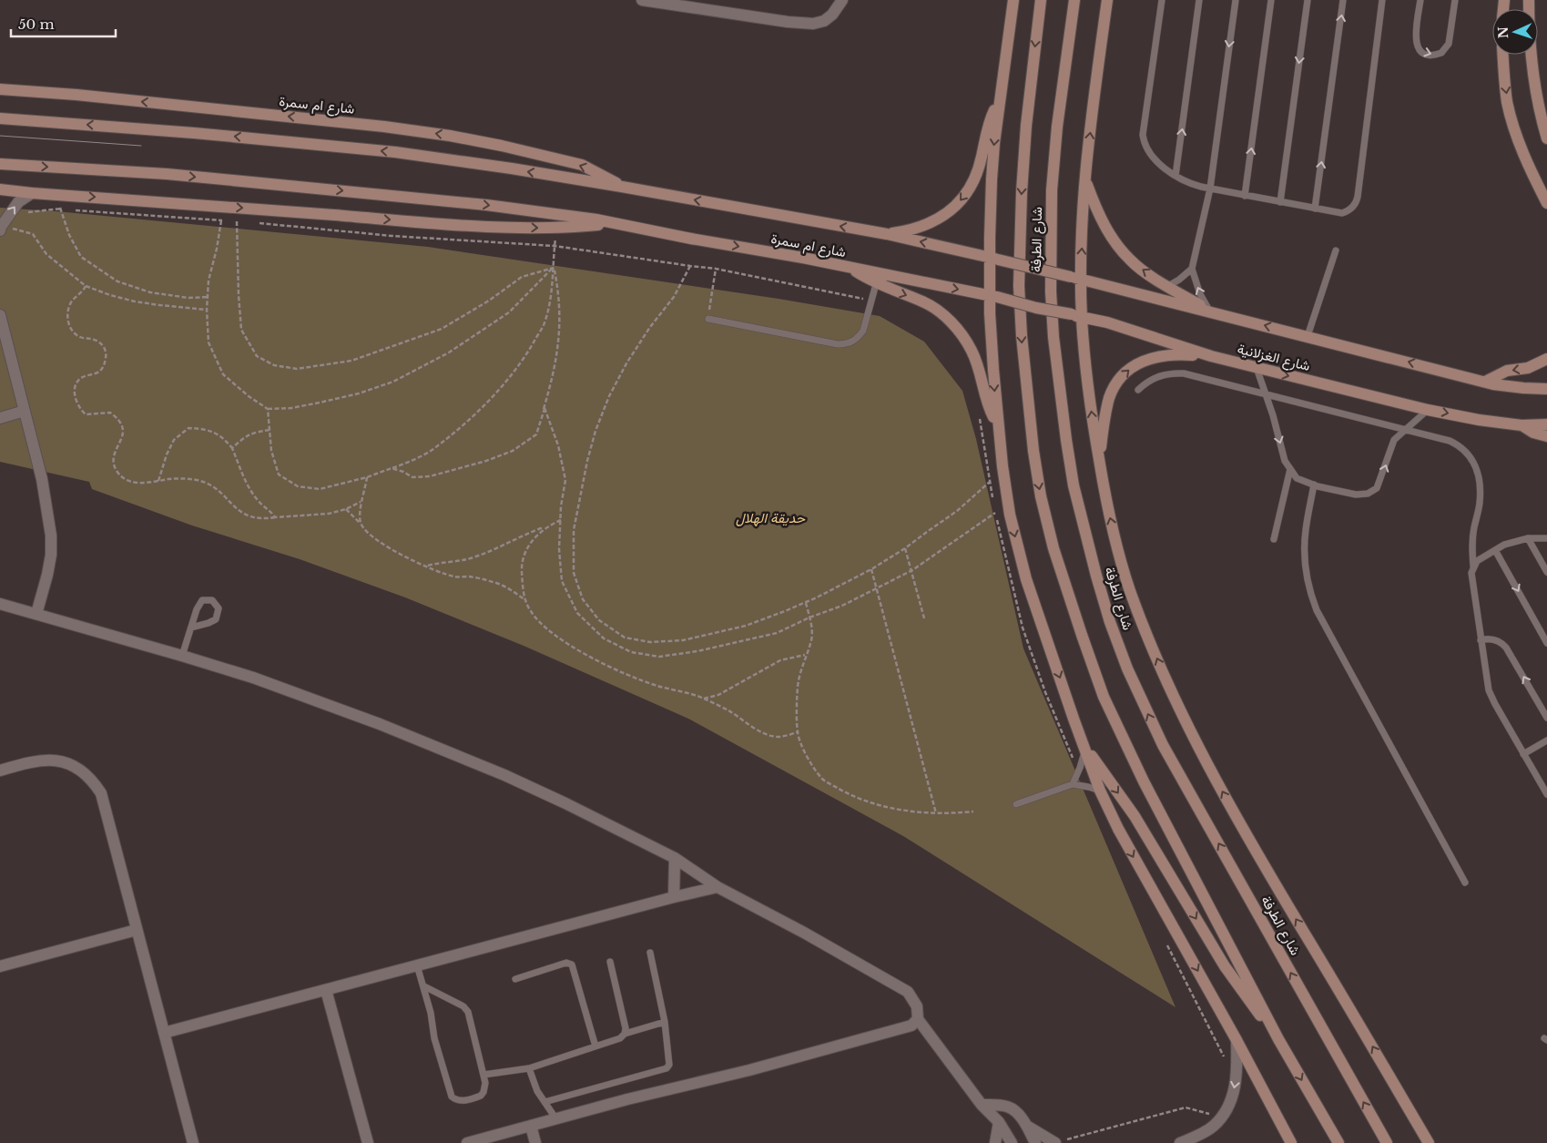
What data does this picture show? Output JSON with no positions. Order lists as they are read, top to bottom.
{
  "streets": {
    "main road": ["شارع ام سمرة", "شارع الطرفة", "شارع الغزلانية"]
  },
  "crossings": [
    ["شارع ام سمرة", "شارع الغزلانية"]
  ],
  "parks": ["حديقة الهلال"],
  "scale_bar": "50 m",
  "north": "left"
}
